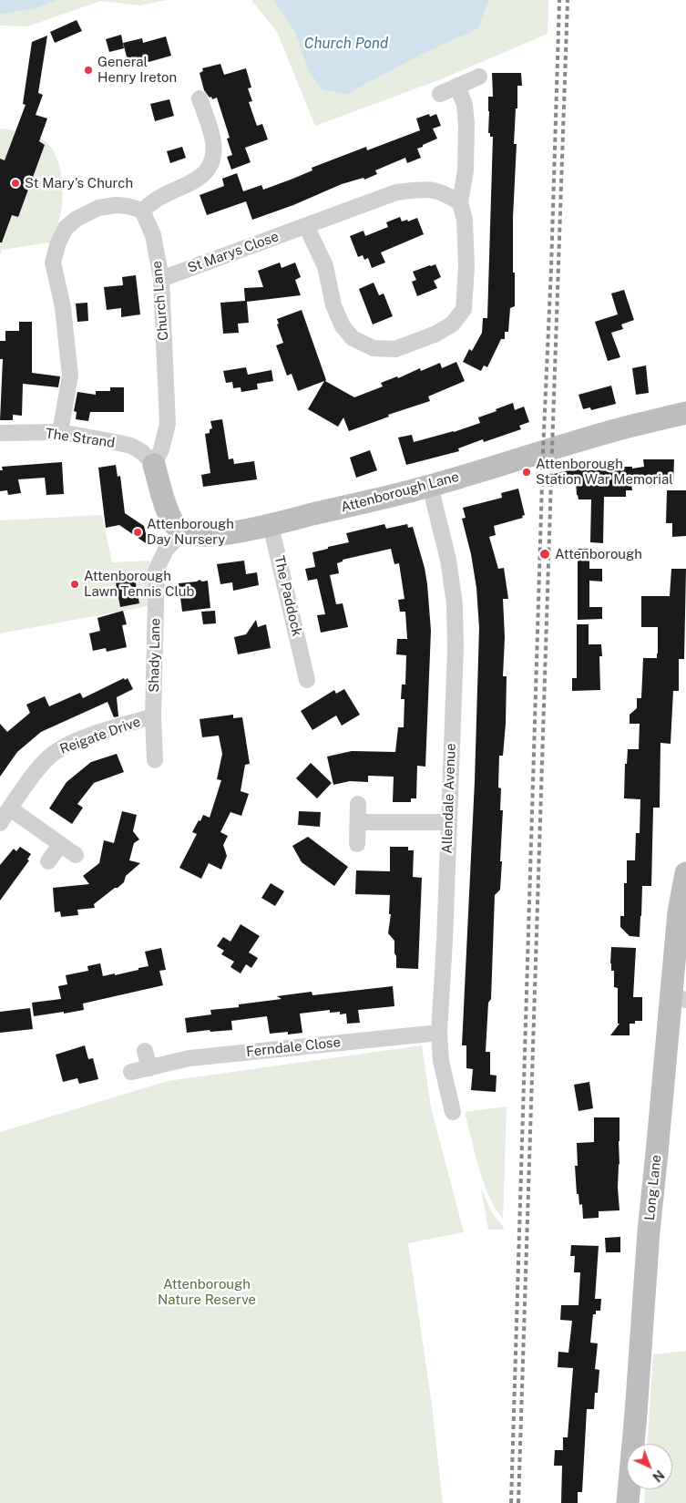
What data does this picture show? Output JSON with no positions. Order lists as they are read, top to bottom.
{
  "streets": {
    "street": [
      "St Marys Close",
      "Church Lane",
      "The Strand",
      "Attenborough Lane",
      "The Paddock",
      "Shady Lane",
      "Reigate Drive",
      "Allendale Avenue",
      "Ferndale Close",
      "Long Lane"
    ]
  },
  "crossings": [
    ["St Marys Close", "Church Lane"],
    ["Church Lane", "The Strand"],
    ["Attenborough Lane", "The Paddock"],
    ["Attenborough Lane", "Shady Lane"],
    ["Attenborough Lane", "Allendale Avenue"],
    ["Shady Lane", "Reigate Drive"],
    ["Allendale Avenue", "Ferndale Close"]
  ],
  "water": ["Church Pond"],
  "parks": ["Attenborough Nature Reserve"],
  "places": [
    "General Henry Ireton",
    "St Mary's Church",
    "Attenborough Station War Memorial",
    "Attenborough Day Nursery",
    "Attenborough",
    "Attenborough Lawn Tennis Club"
  ],
  "north": "bottom right"
}
